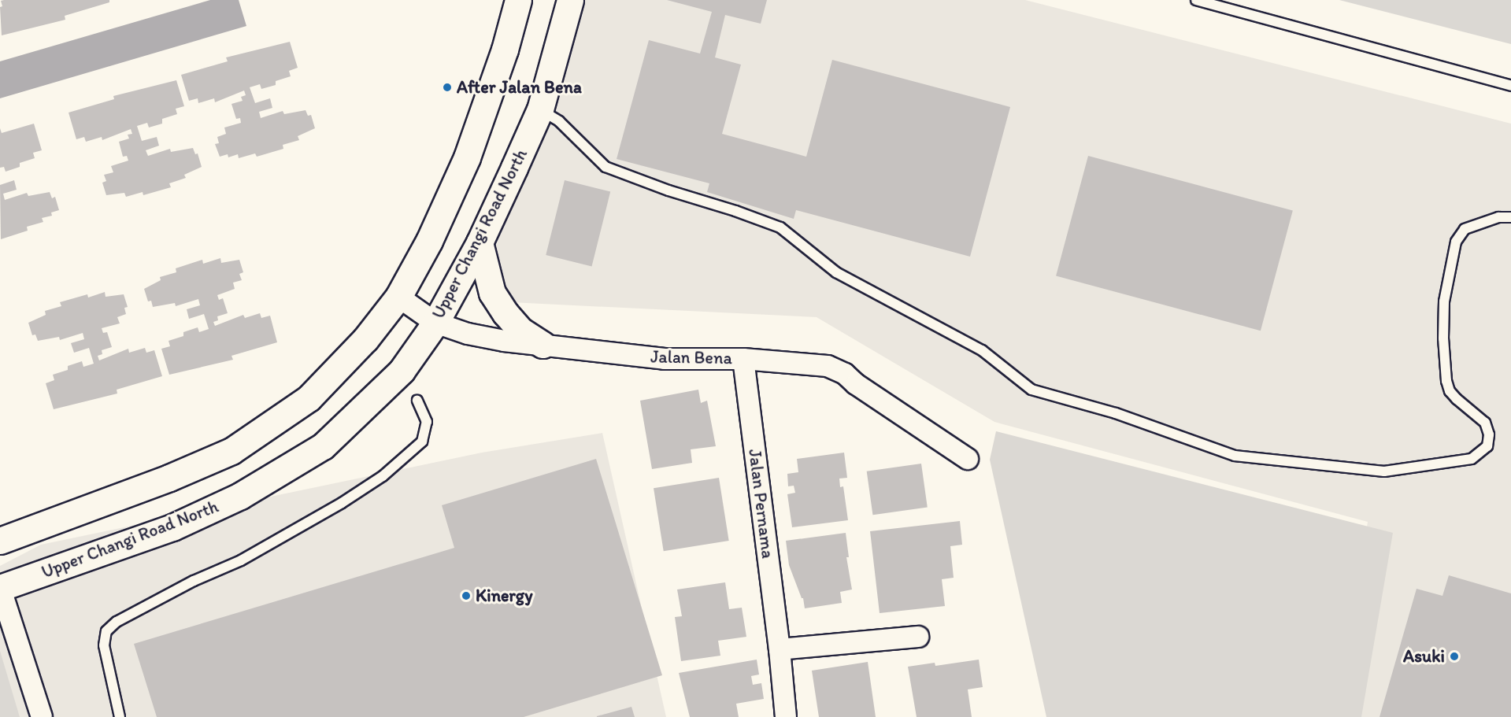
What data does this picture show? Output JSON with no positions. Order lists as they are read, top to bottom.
{
  "streets": {
    "street": ["Upper Changi Road North", "Jalan Bena", "Jalan Pernama"]
  },
  "crossings": [
    ["Upper Changi Road North", "Jalan Bena"],
    ["Jalan Bena", "Jalan Pernama"]
  ],
  "places": ["After Jalan Bena", "Kinergy", "Asuki"]
}
